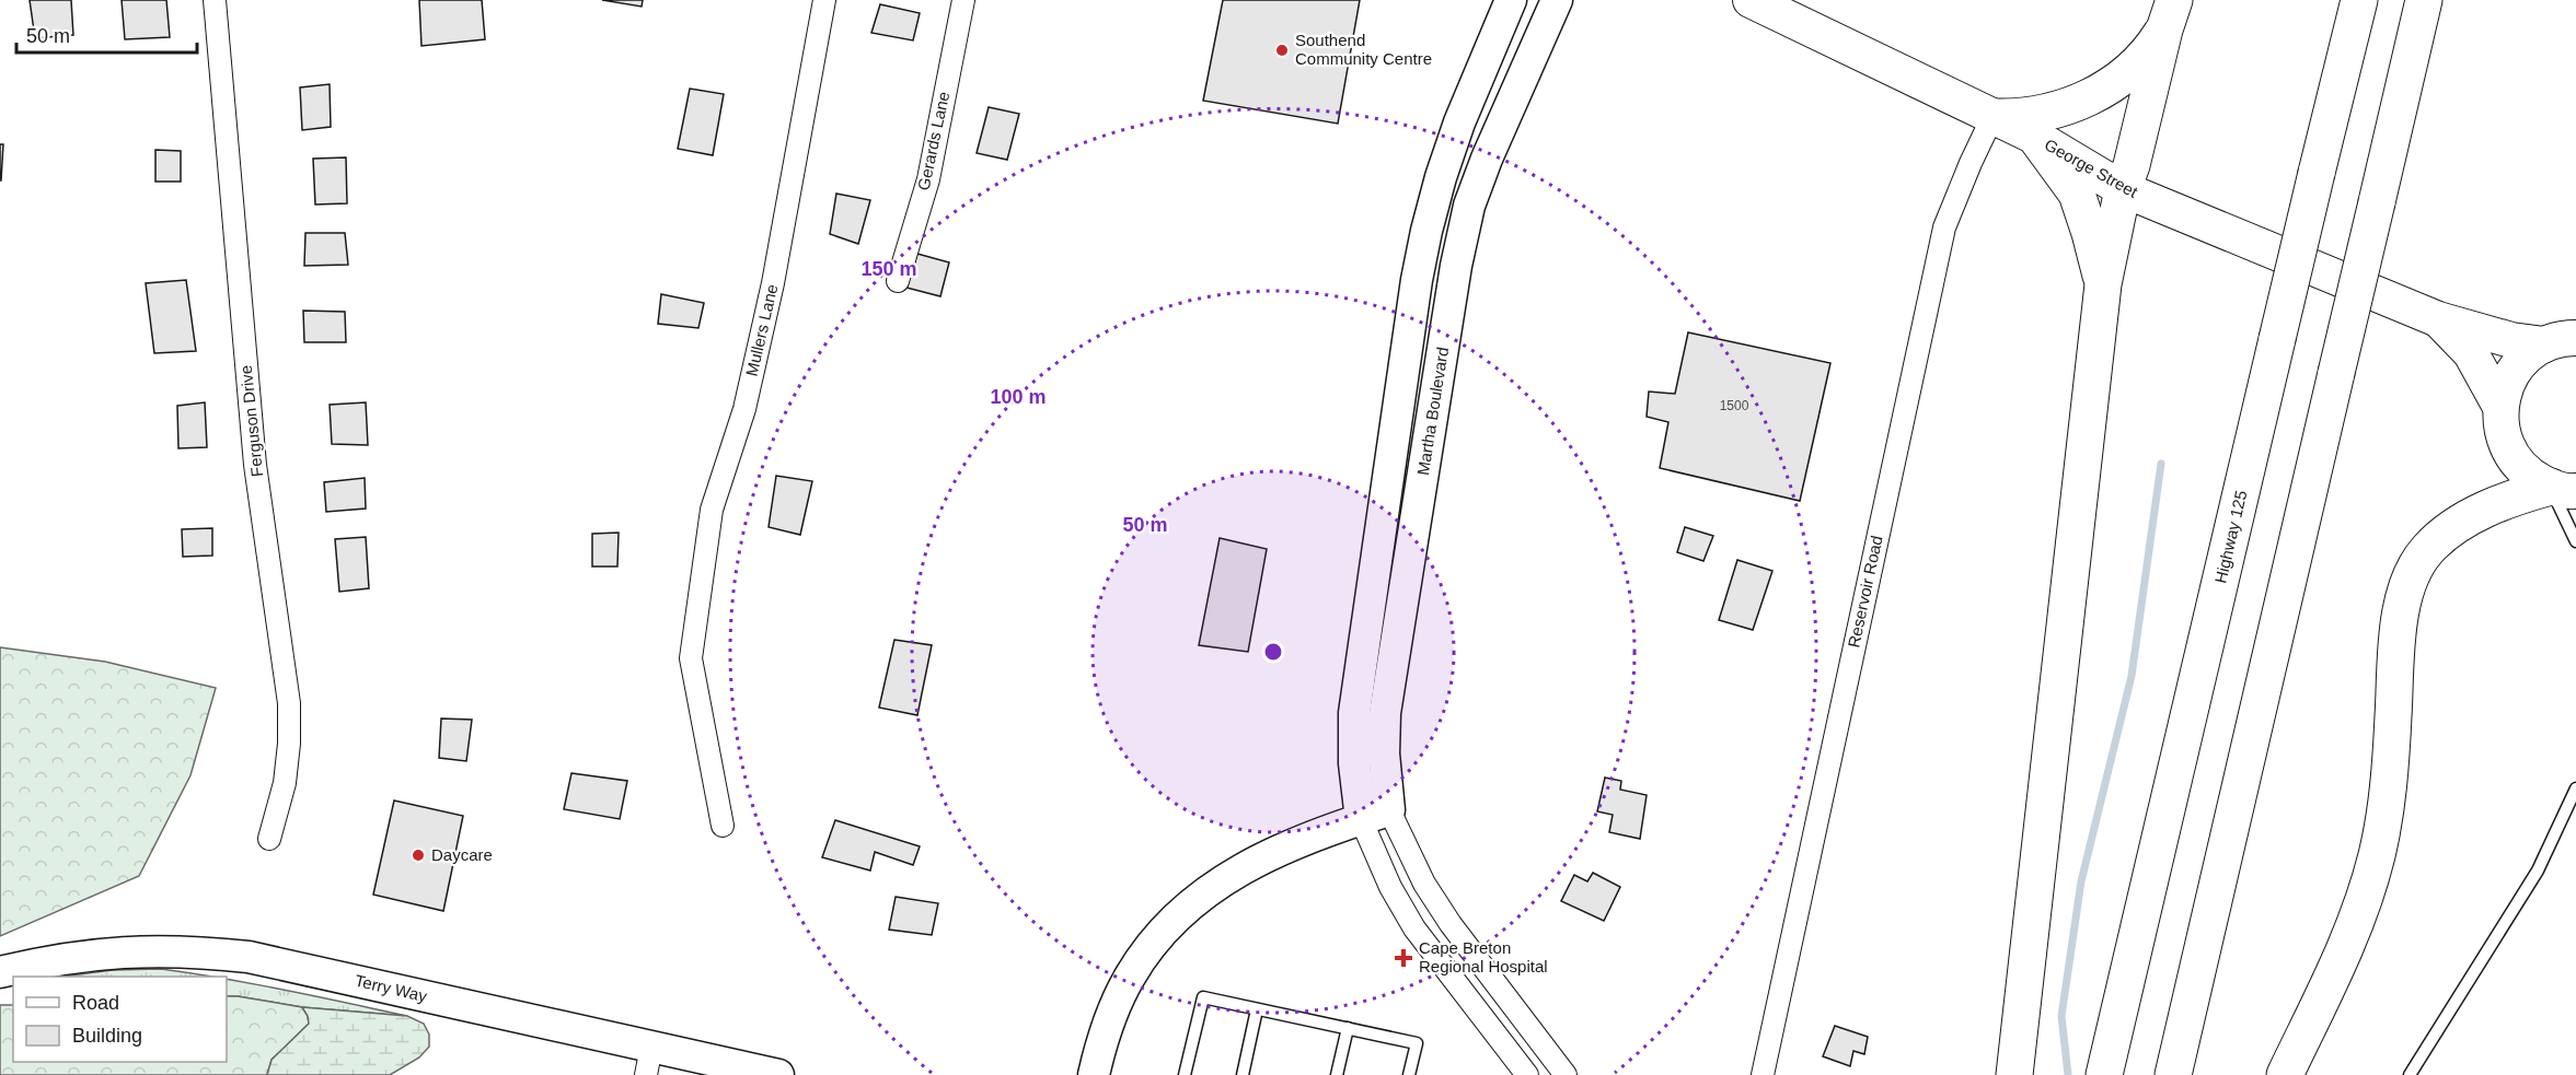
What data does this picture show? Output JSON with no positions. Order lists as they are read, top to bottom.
{
  "streets": {
    "highway": ["Highway 125"],
    "main road": ["George Street"],
    "street": [
      "Gerards Lane",
      "Mullers Lane",
      "Martha Boulevard",
      "Ferguson Drive",
      "Reservoir Road",
      "Terry Way"
    ]
  },
  "crossings": [
    ["George Street", "Reservoir Road"]
  ],
  "places": {
    "other": ["Southend Community Centre", "Daycare"],
    "health": ["Cape Breton Regional Hospital"]
  },
  "house_numbers": ["1500"],
  "legend": ["Road", "Building"],
  "scale_bar": "50 m",
  "rings": ["150 m", "100 m", "50 m"]
}
